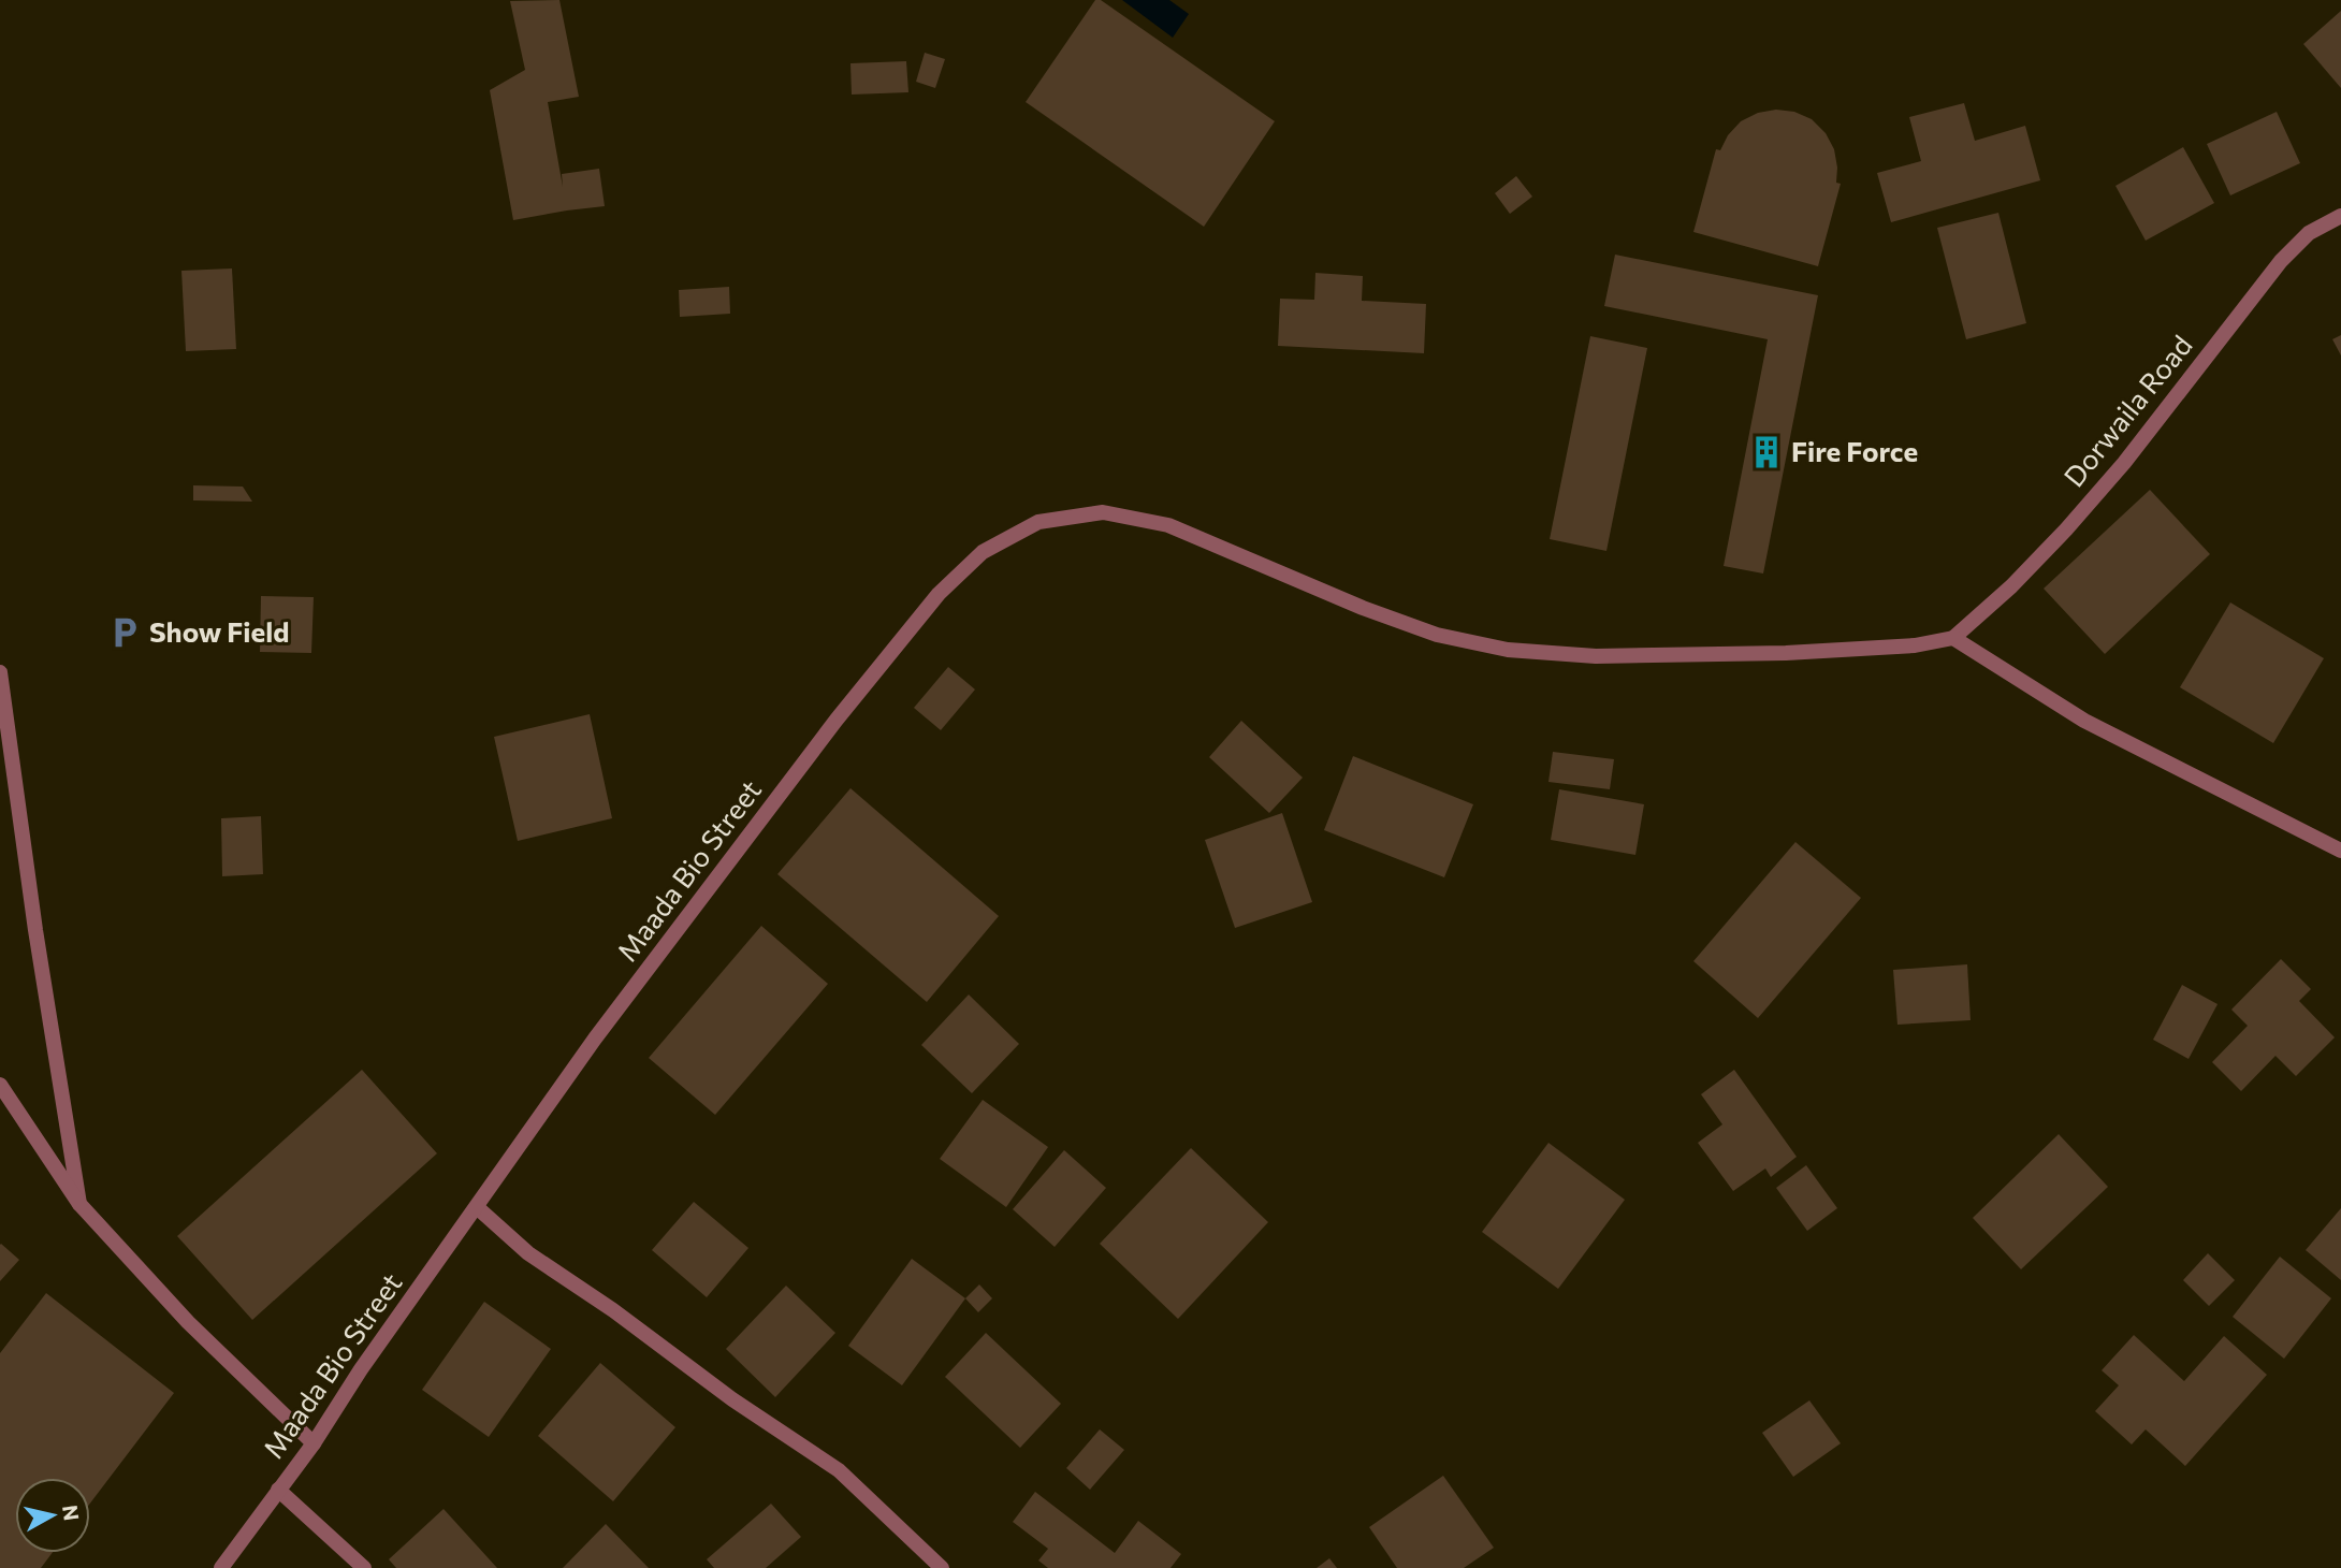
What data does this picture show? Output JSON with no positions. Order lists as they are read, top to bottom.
{
  "streets": {
    "street": ["Dorwaila Road", "Maada Bio Street"]
  },
  "crossings": [
    ["Dorwaila Road", "Maada Bio Street"]
  ],
  "places": {
    "building": ["Fire Force"],
    "parking": ["Show Field"]
  },
  "north": "right"
}
